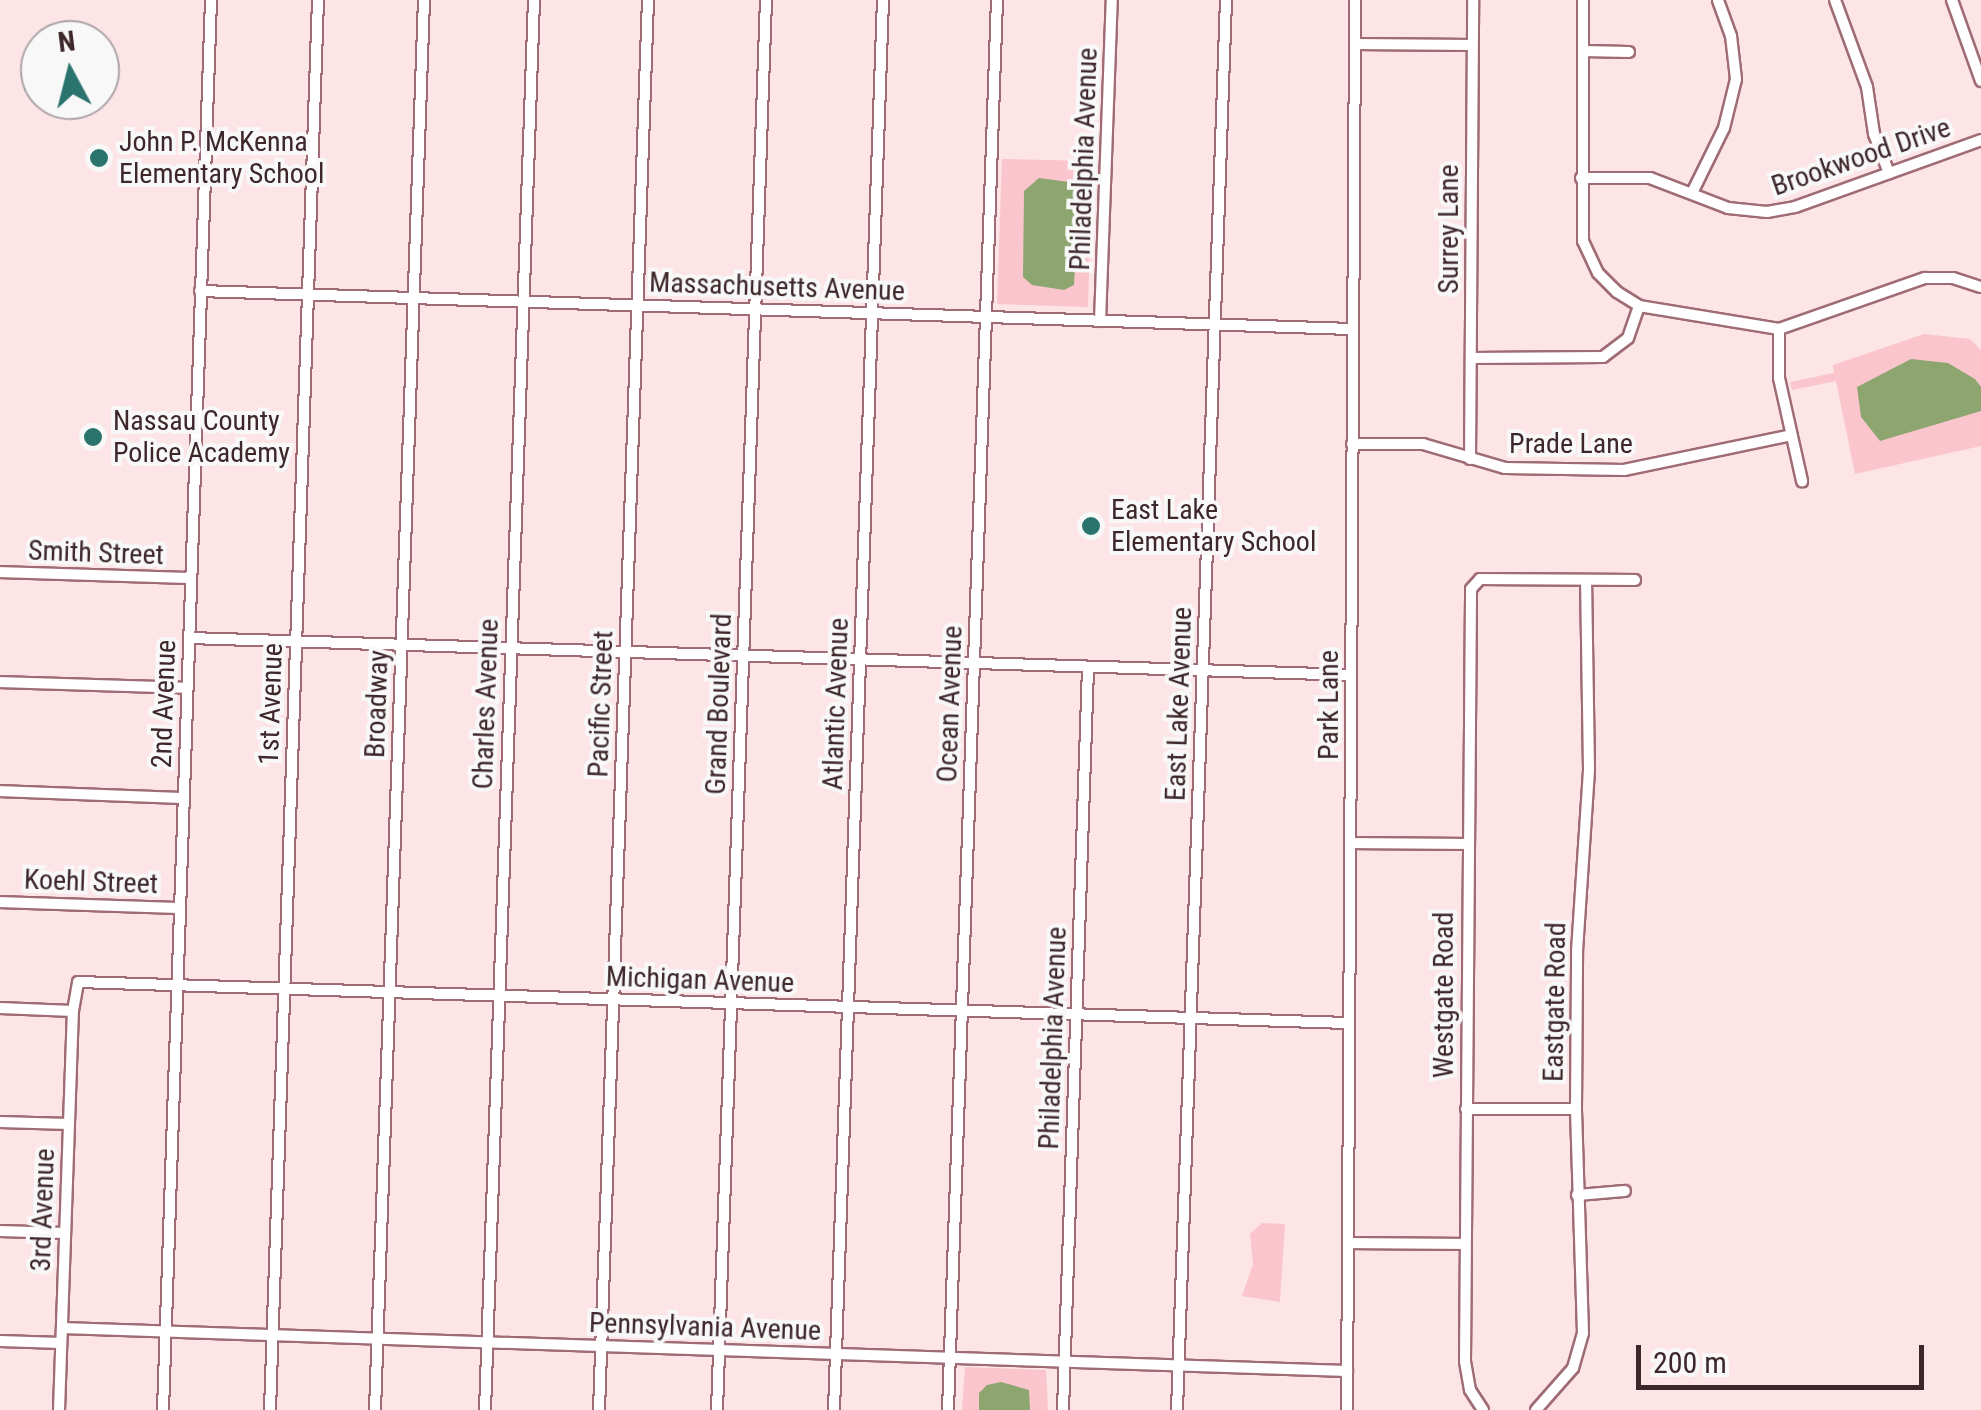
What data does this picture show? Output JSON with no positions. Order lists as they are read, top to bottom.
{
  "streets": {
    "street": [
      "Brookwood Drive",
      "Philadelphia Avenue",
      "Surrey Lane",
      "Massachusetts Avenue",
      "Prade Lane",
      "Smith Street",
      "2nd Avenue",
      "1st Avenue",
      "Broadway",
      "Charles Avenue",
      "Pacific Street",
      "Grand Boulevard",
      "Atlantic Avenue",
      "Ocean Avenue",
      "East Lake Avenue",
      "Park Lane",
      "Koehl Street",
      "Michigan Avenue",
      "Westgate Road",
      "Eastgate Road",
      "3rd Avenue",
      "Pennsylvania Avenue"
    ]
  },
  "crossings": [
    ["Philadelphia Avenue", "Massachusetts Avenue"],
    ["Philadelphia Avenue", "Michigan Avenue"],
    ["Philadelphia Avenue", "Pennsylvania Avenue"],
    ["Surrey Lane", "Prade Lane"],
    ["Massachusetts Avenue", "2nd Avenue"],
    ["Massachusetts Avenue", "1st Avenue"],
    ["Massachusetts Avenue", "Broadway"],
    ["Massachusetts Avenue", "Charles Avenue"],
    ["Massachusetts Avenue", "Pacific Street"],
    ["Massachusetts Avenue", "Grand Boulevard"],
    ["Massachusetts Avenue", "Atlantic Avenue"],
    ["Massachusetts Avenue", "Ocean Avenue"],
    ["Massachusetts Avenue", "East Lake Avenue"],
    ["Massachusetts Avenue", "Park Lane"],
    ["Prade Lane", "Park Lane"],
    ["Smith Street", "2nd Avenue"],
    ["2nd Avenue", "Koehl Street"],
    ["2nd Avenue", "Michigan Avenue"],
    ["2nd Avenue", "Pennsylvania Avenue"],
    ["1st Avenue", "Michigan Avenue"],
    ["1st Avenue", "Pennsylvania Avenue"],
    ["Broadway", "Michigan Avenue"],
    ["Broadway", "Pennsylvania Avenue"],
    ["Charles Avenue", "Michigan Avenue"],
    ["Charles Avenue", "Pennsylvania Avenue"],
    ["Pacific Street", "Michigan Avenue"],
    ["Pacific Street", "Pennsylvania Avenue"],
    ["Grand Boulevard", "Michigan Avenue"],
    ["Grand Boulevard", "Pennsylvania Avenue"],
    ["Atlantic Avenue", "Michigan Avenue"],
    ["Atlantic Avenue", "Pennsylvania Avenue"],
    ["Ocean Avenue", "Michigan Avenue"],
    ["Ocean Avenue", "Pennsylvania Avenue"],
    ["East Lake Avenue", "Michigan Avenue"],
    ["East Lake Avenue", "Pennsylvania Avenue"],
    ["Park Lane", "Michigan Avenue"],
    ["Park Lane", "Pennsylvania Avenue"],
    ["Michigan Avenue", "3rd Avenue"],
    ["Westgate Road", "Eastgate Road"],
    ["3rd Avenue", "Pennsylvania Avenue"]
  ],
  "places": ["John P. McKenna Elementary School", "Nassau County Police Academy", "East Lake Elementary School"],
  "scale_bar": "200 m",
  "north": "top"
}
